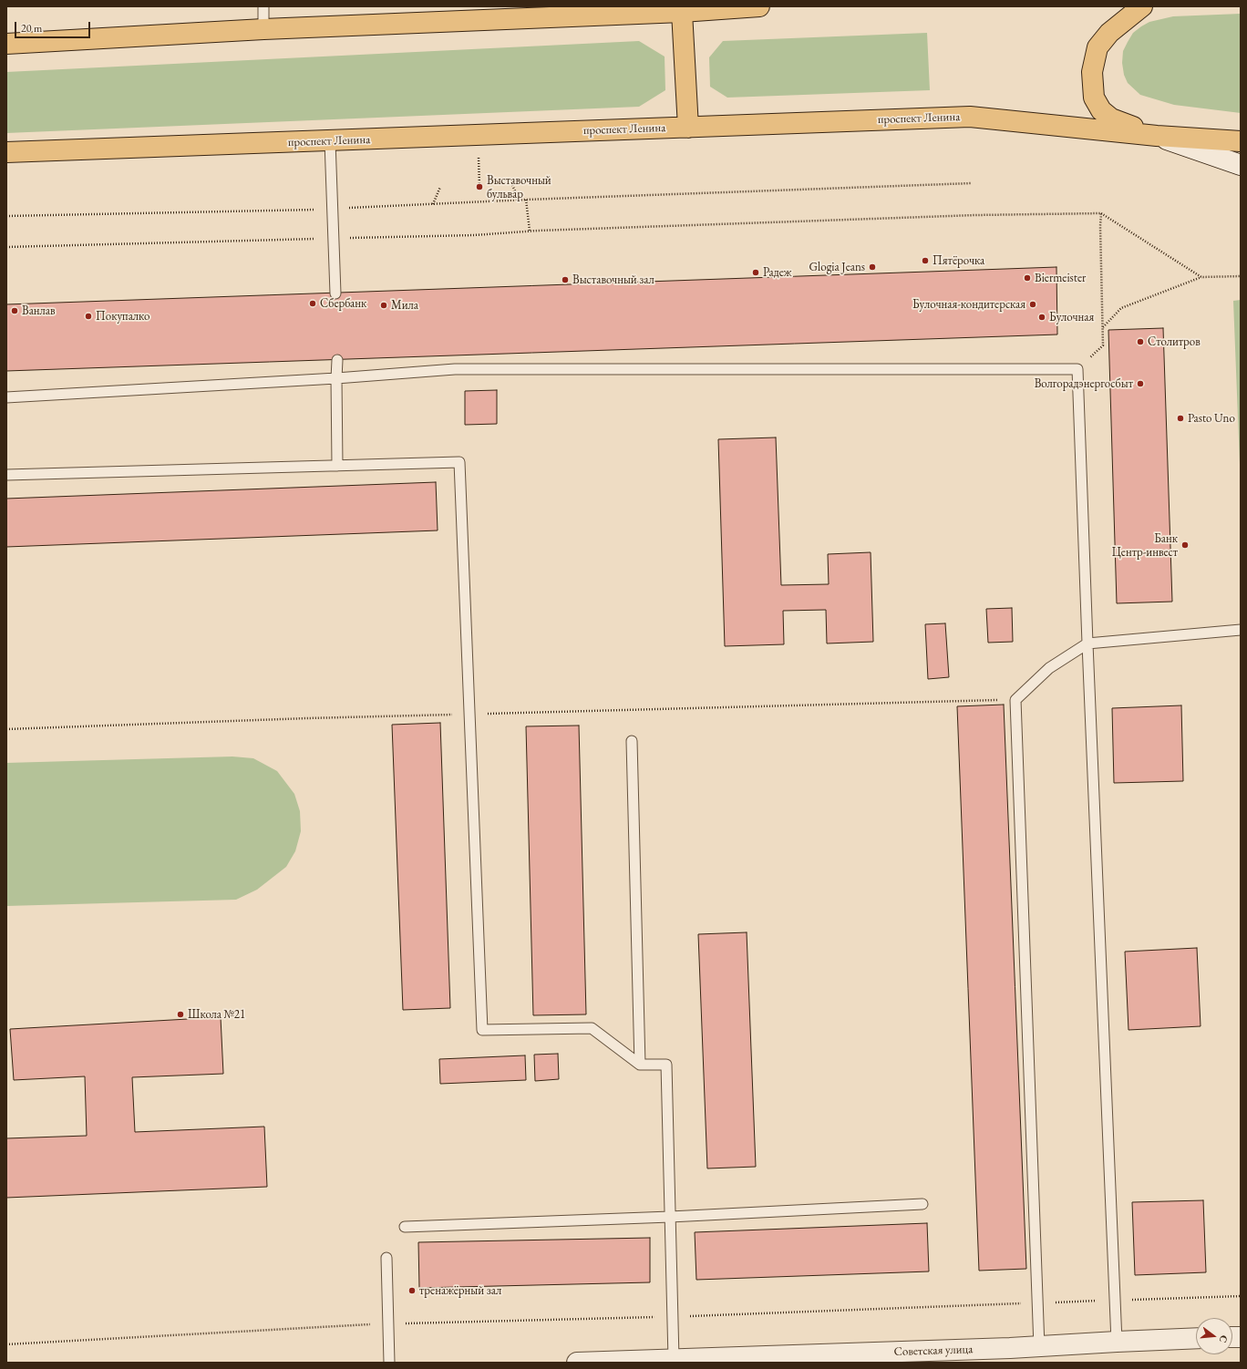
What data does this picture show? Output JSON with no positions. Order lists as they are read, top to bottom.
{
  "streets": {
    "main road": ["проспект Ленина"],
    "street": ["Советская улица"]
  },
  "places": [
    "Выставочный бульвар",
    "Пятёрочка",
    "Glogia Jeans",
    "Радеж",
    "Biermeister",
    "Выставочный зал",
    "Сбербанк",
    "Булочная-кондитерская",
    "Мила",
    "Ванлав",
    "Покупалко",
    "Булочная",
    "Столитров",
    "Волгорадэнергосбыт",
    "Pasto Uno",
    "Банк Центр-инвест",
    "Школа №21",
    "тренажёрный зал"
  ],
  "scale_bar": "20 m",
  "north": "right"
}
